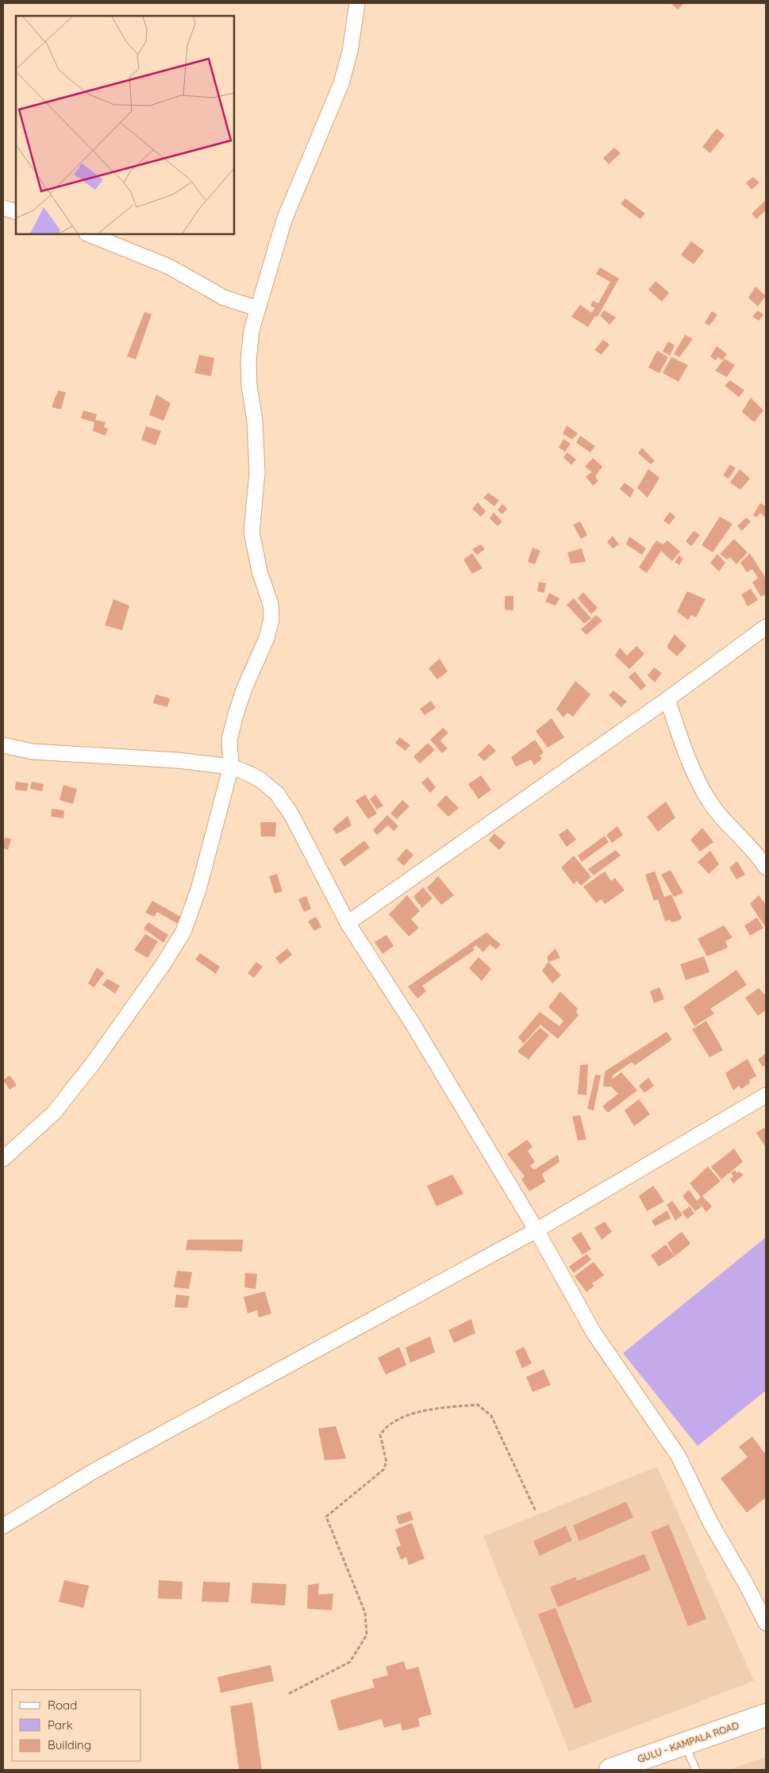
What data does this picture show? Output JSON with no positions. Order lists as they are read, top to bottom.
{
  "streets": {
    "main road": ["GULU - KAMPALA ROAD"]
  },
  "legend": ["Road", "Park", "Building"]
}
